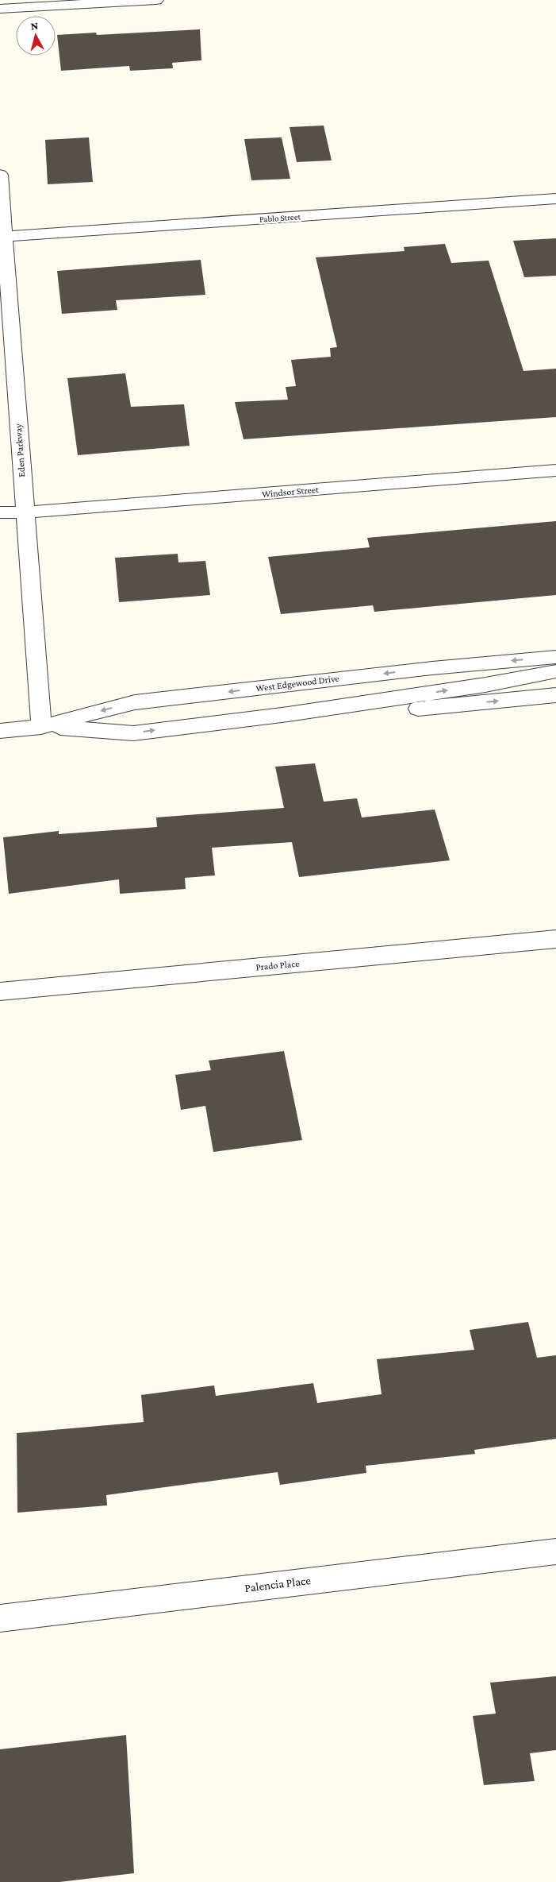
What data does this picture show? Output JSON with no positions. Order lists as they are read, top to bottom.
{
  "streets": {
    "street": [
      "Pablo Street",
      "Eden Parkway",
      "Windsor Street",
      "West Edgewood Drive",
      "Prado Place",
      "Palencia Place"
    ]
  },
  "crossings": [
    ["Pablo Street", "Eden Parkway"],
    ["Eden Parkway", "Windsor Street"],
    ["Eden Parkway", "West Edgewood Drive"]
  ],
  "north": "top"
}
